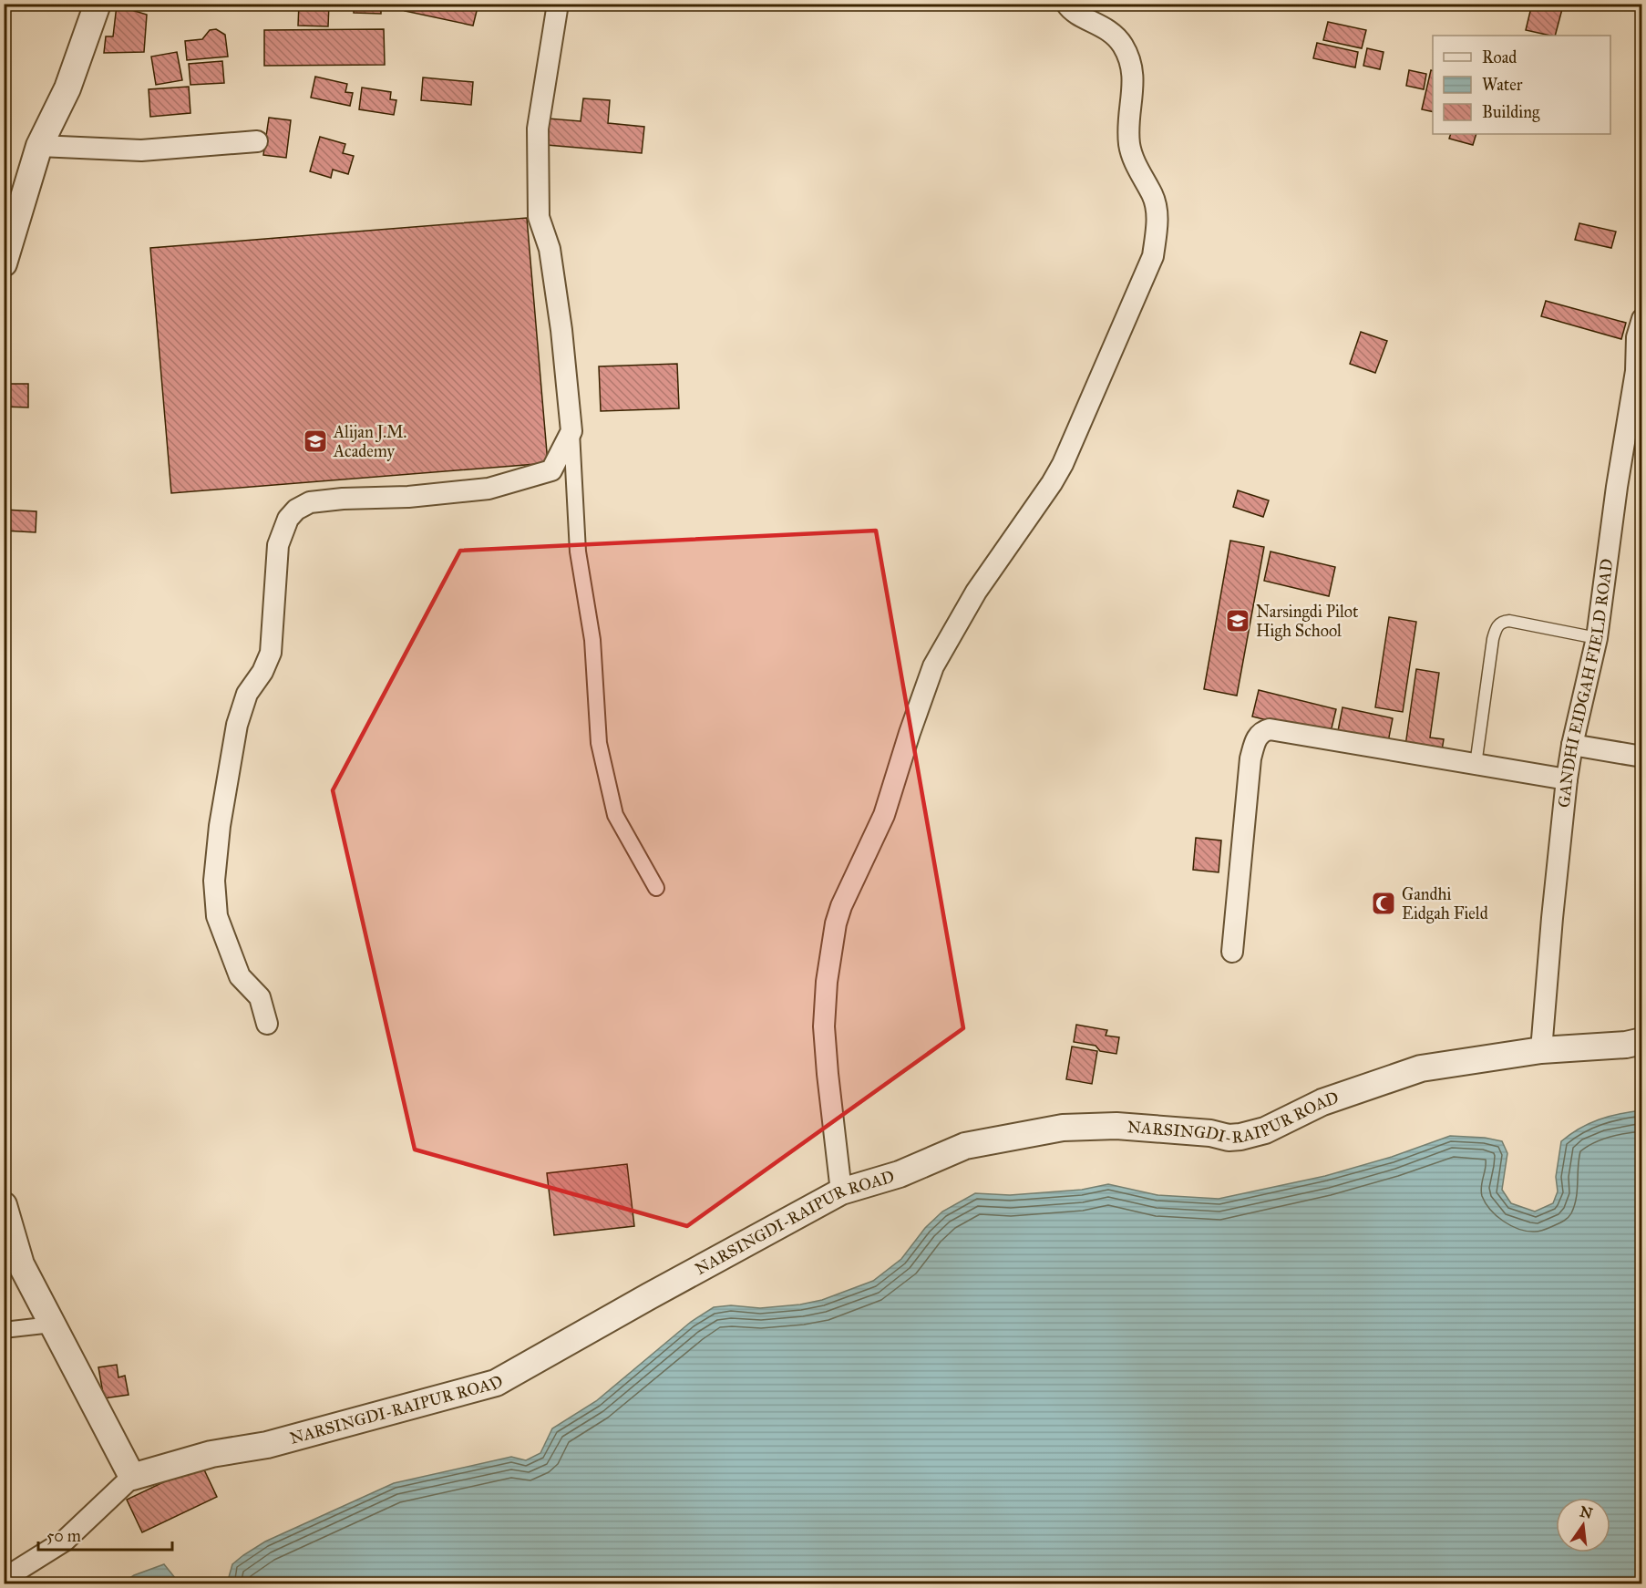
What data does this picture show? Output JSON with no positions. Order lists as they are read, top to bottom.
{
  "streets": {
    "street": ["GANDHI EIDGAH FIELD ROAD", "NARSINGDI-RAIPUR ROAD"]
  },
  "crossings": [
    ["GANDHI EIDGAH FIELD ROAD", "NARSINGDI-RAIPUR ROAD"]
  ],
  "places": {
    "school or university": ["Alijan J.M. Academy", "Narsingdi Pilot High School"],
    "mosque": ["Gandhi Eidgah Field"]
  },
  "legend": ["Road", "Water", "Building"],
  "scale_bar": "50 m",
  "north": "top"
}
